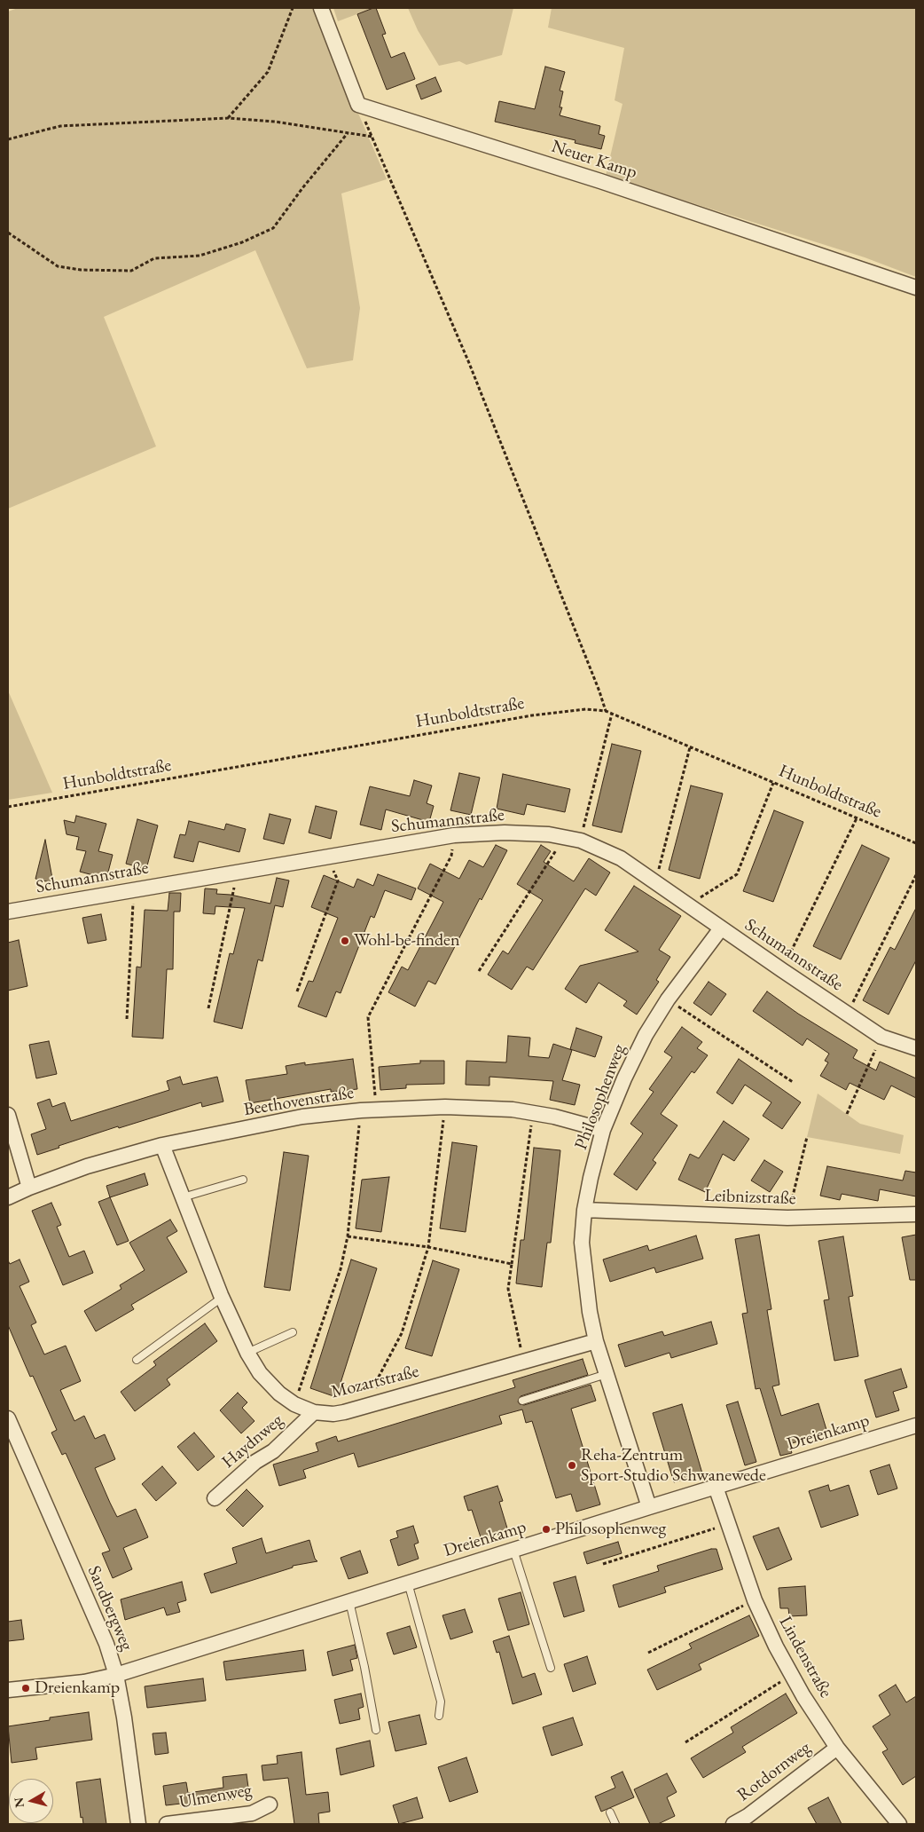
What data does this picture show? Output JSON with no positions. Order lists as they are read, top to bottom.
{
  "streets": {
    "street": [
      "Neuer Kamp",
      "Schumannstraße",
      "Philosophenweg",
      "Beethovenstraße",
      "Leibnizstraße",
      "Mozartstraße",
      "Dreienkamp",
      "Haydnweg",
      "Sandbergweg",
      "Lindenstraße",
      "Rotdornweg",
      "Ulmenweg"
    ],
    "path": ["Hunboldtstraße"]
  },
  "crossings": [
    ["Schumannstraße", "Philosophenweg"],
    ["Philosophenweg", "Beethovenstraße"],
    ["Philosophenweg", "Leibnizstraße"],
    ["Philosophenweg", "Mozartstraße"],
    ["Philosophenweg", "Dreienkamp"],
    ["Beethovenstraße", "Mozartstraße"],
    ["Mozartstraße", "Haydnweg"],
    ["Dreienkamp", "Sandbergweg"],
    ["Dreienkamp", "Lindenstraße"],
    ["Lindenstraße", "Rotdornweg"]
  ],
  "places": [
    "Wohl-be-finden",
    "Reha-Zentrum Sport-Studio Schwanewede",
    "Philosophenweg",
    "Dreienkamp"
  ],
  "north": "left"
}
